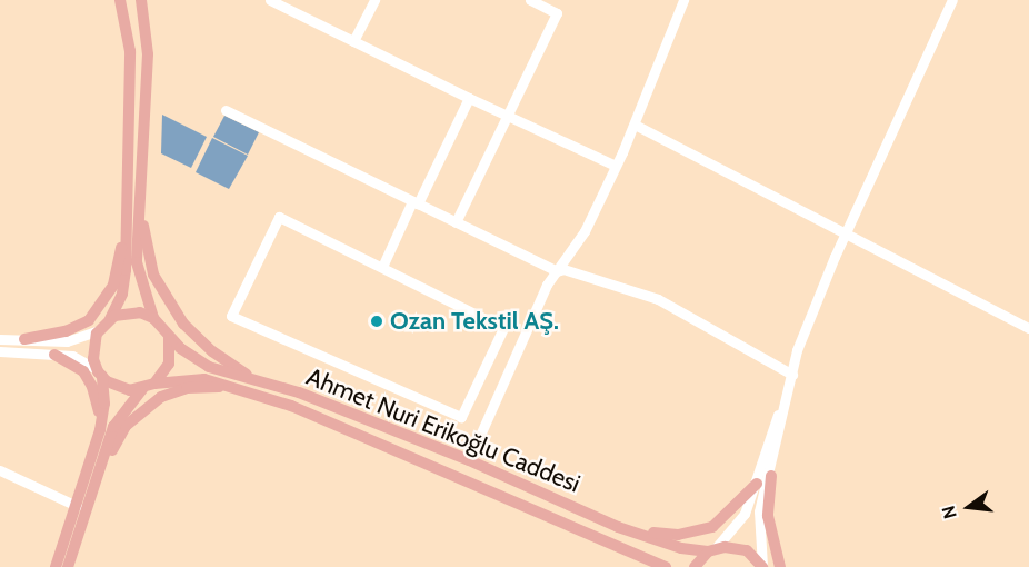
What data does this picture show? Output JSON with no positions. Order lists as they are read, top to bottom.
{
  "streets": {
    "main road": ["Ahmet Nuri Erikoğlu Caddesi"]
  },
  "places": ["Ozan Tekstil AŞ."],
  "north": "left"
}
